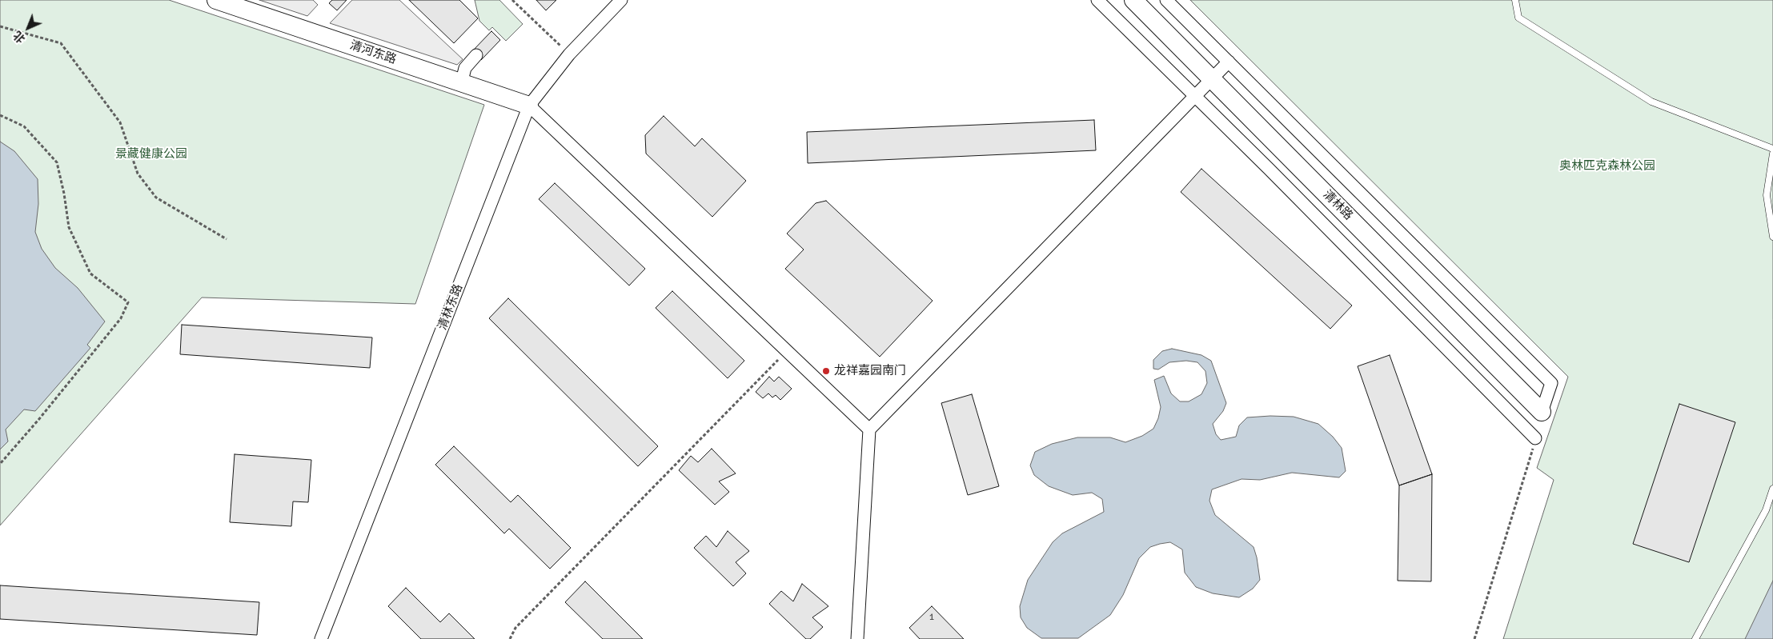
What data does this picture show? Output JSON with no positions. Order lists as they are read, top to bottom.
{
  "streets": {
    "street": ["清河东路", "清林路", "清林东路"]
  },
  "crossings": [
    ["清河东路", "清林东路"]
  ],
  "parks": ["景藏健康公园", "奥林匹克森林公园"],
  "places": ["龙祥嘉园南门"],
  "house_numbers": ["1"],
  "north": "bottom left"
}
